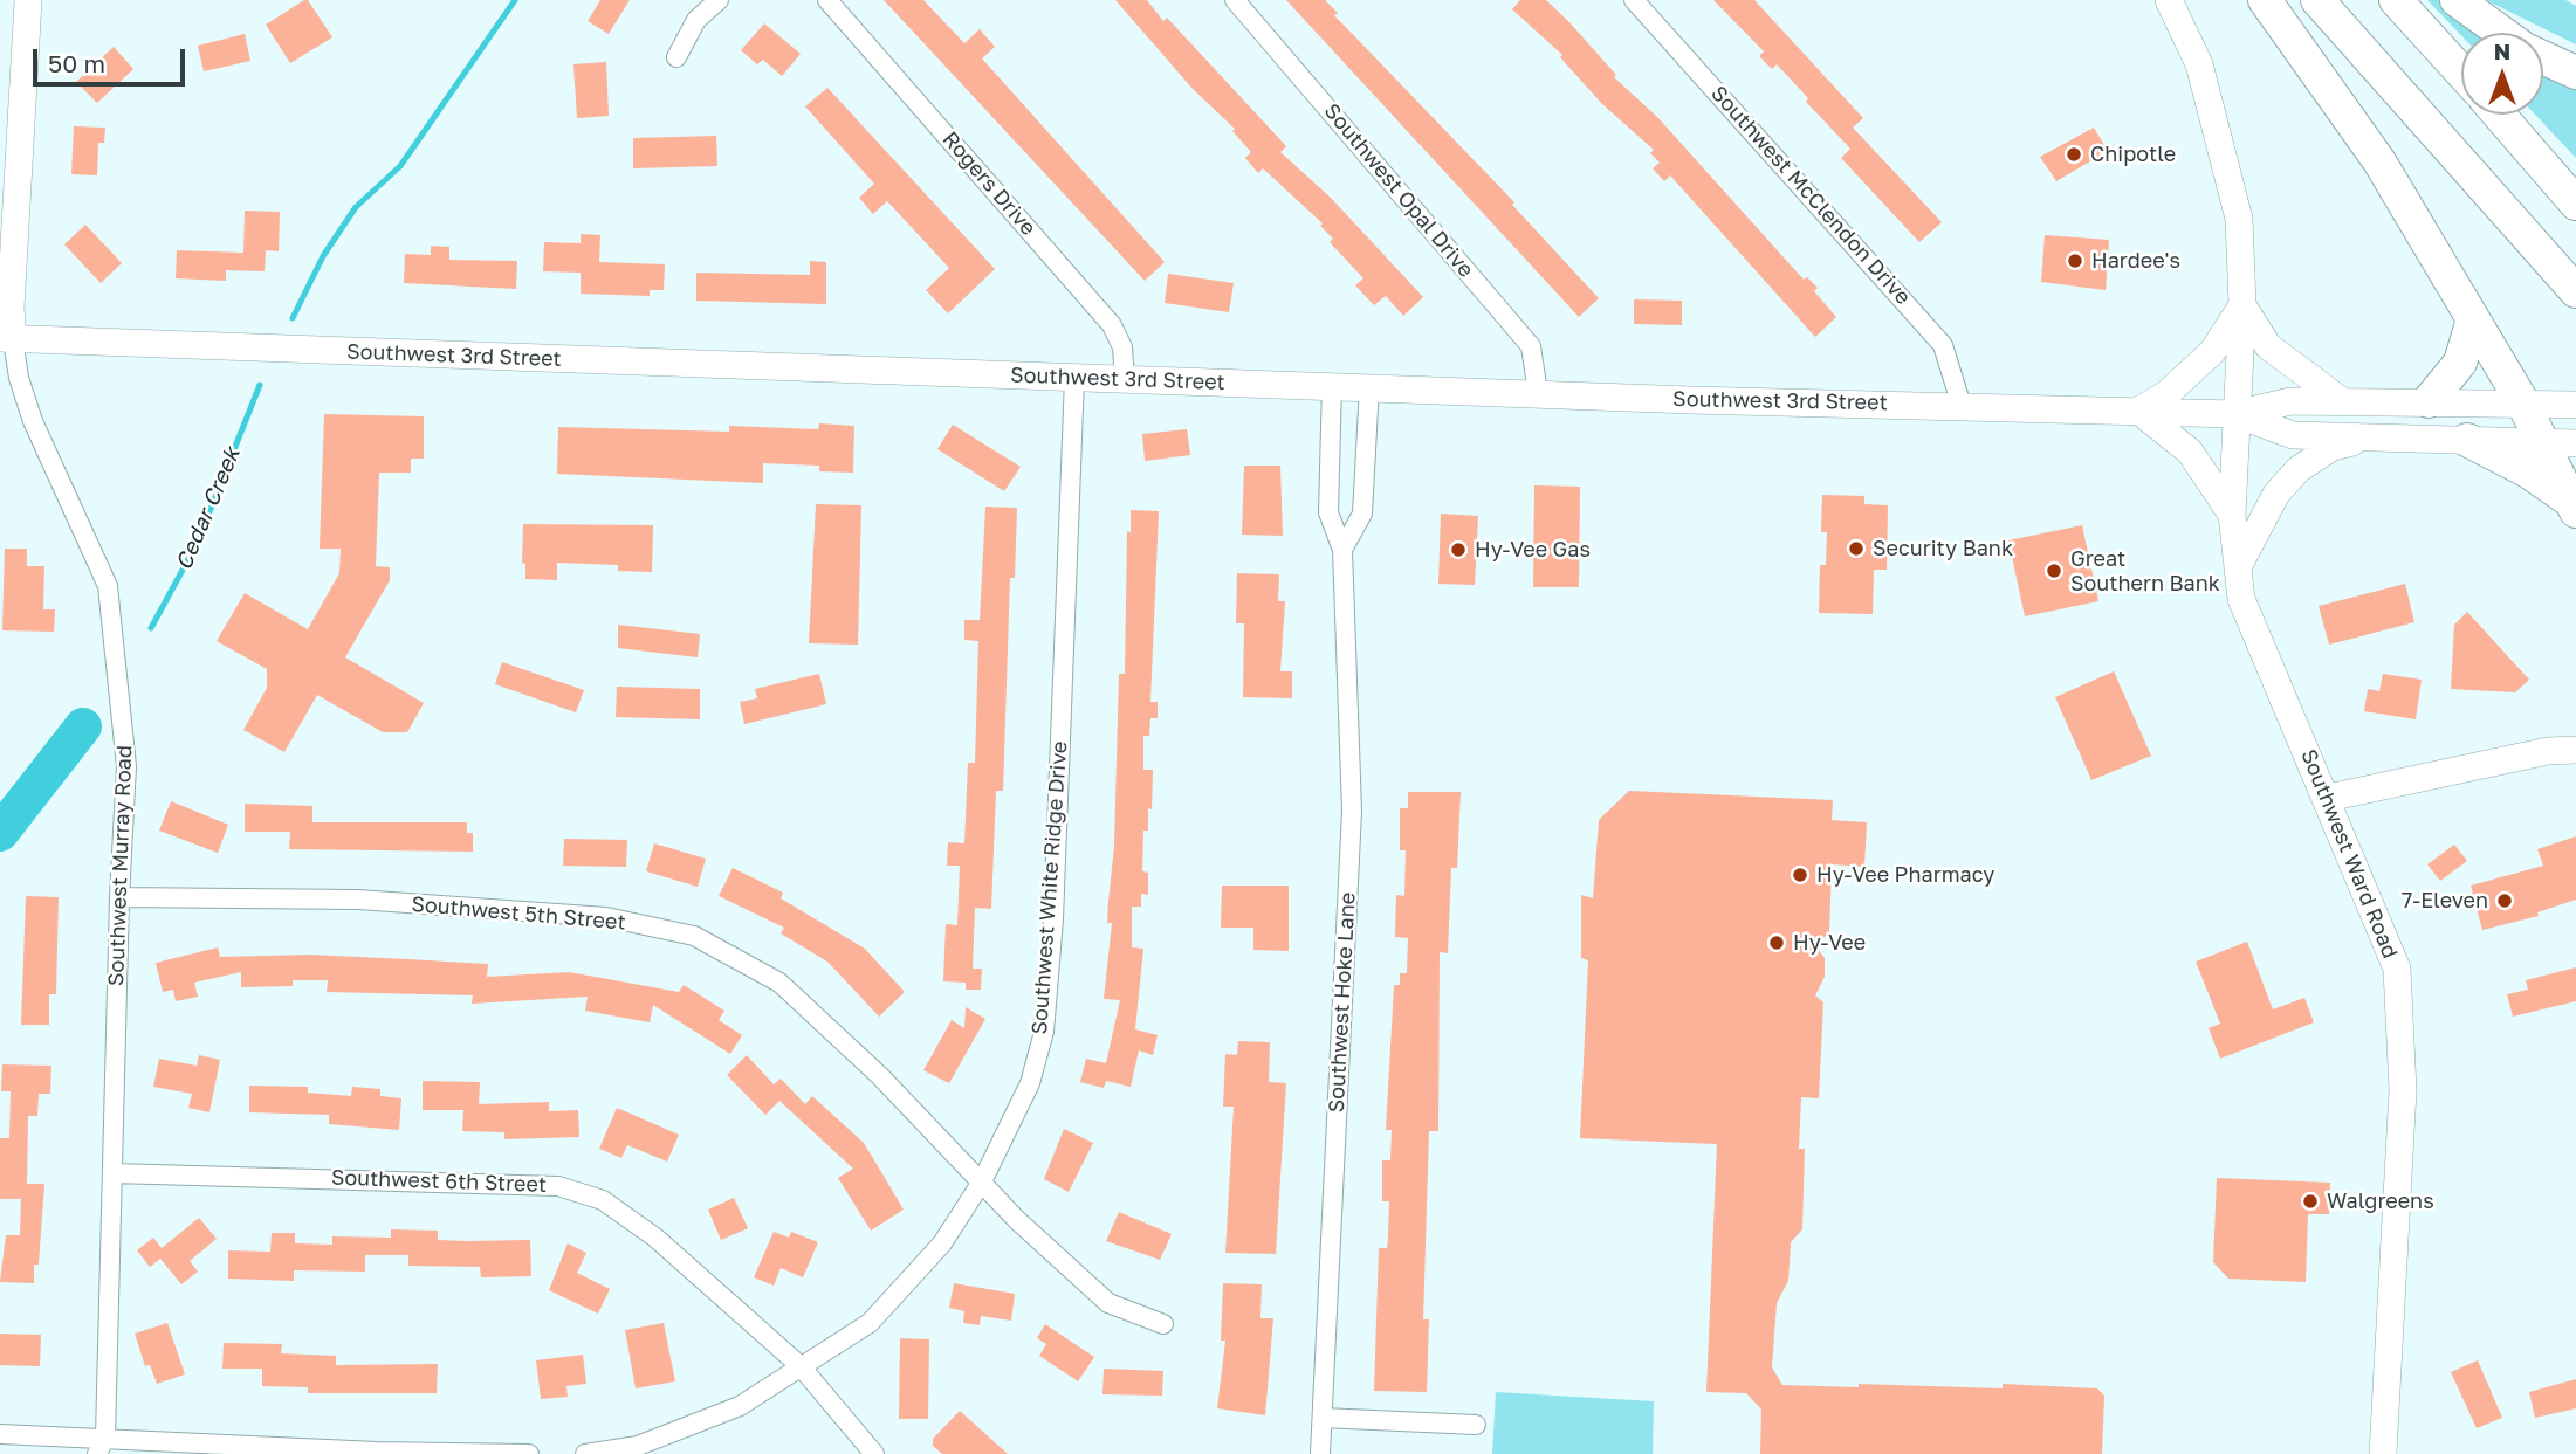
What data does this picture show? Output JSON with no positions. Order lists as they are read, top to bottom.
{
  "streets": {
    "main road": ["Southwest 3rd Street", "Southwest Ward Road", "Southwest Murray Road"],
    "street": [
      "Rogers Drive",
      "Southwest Opal Drive",
      "Southwest McClendon Drive",
      "Southwest White Ridge Drive",
      "Southwest 5th Street",
      "Southwest Hoke Lane",
      "Southwest 6th Street"
    ]
  },
  "crossings": [
    ["Rogers Drive", "Southwest 3rd Street"],
    ["Southwest Opal Drive", "Southwest 3rd Street"],
    ["Southwest McClendon Drive", "Southwest 3rd Street"],
    ["Southwest 3rd Street", "Southwest Ward Road"],
    ["Southwest 3rd Street", "Southwest Murray Road"],
    ["Southwest 3rd Street", "Southwest White Ridge Drive"],
    ["Southwest 3rd Street", "Southwest Hoke Lane"],
    ["Southwest Murray Road", "Southwest 5th Street"],
    ["Southwest Murray Road", "Southwest 6th Street"],
    ["Southwest White Ridge Drive", "Southwest 5th Street"],
    ["Southwest White Ridge Drive", "Southwest 6th Street"]
  ],
  "water": ["Cedar Creek"],
  "places": [
    "Chipotle",
    "Hardee's",
    "Security Bank",
    "Hy-Vee Gas",
    "Great Southern Bank",
    "Hy-Vee Pharmacy",
    "7-Eleven",
    "Hy-Vee",
    "Walgreens"
  ],
  "scale_bar": "50 m",
  "north": "top"
}
